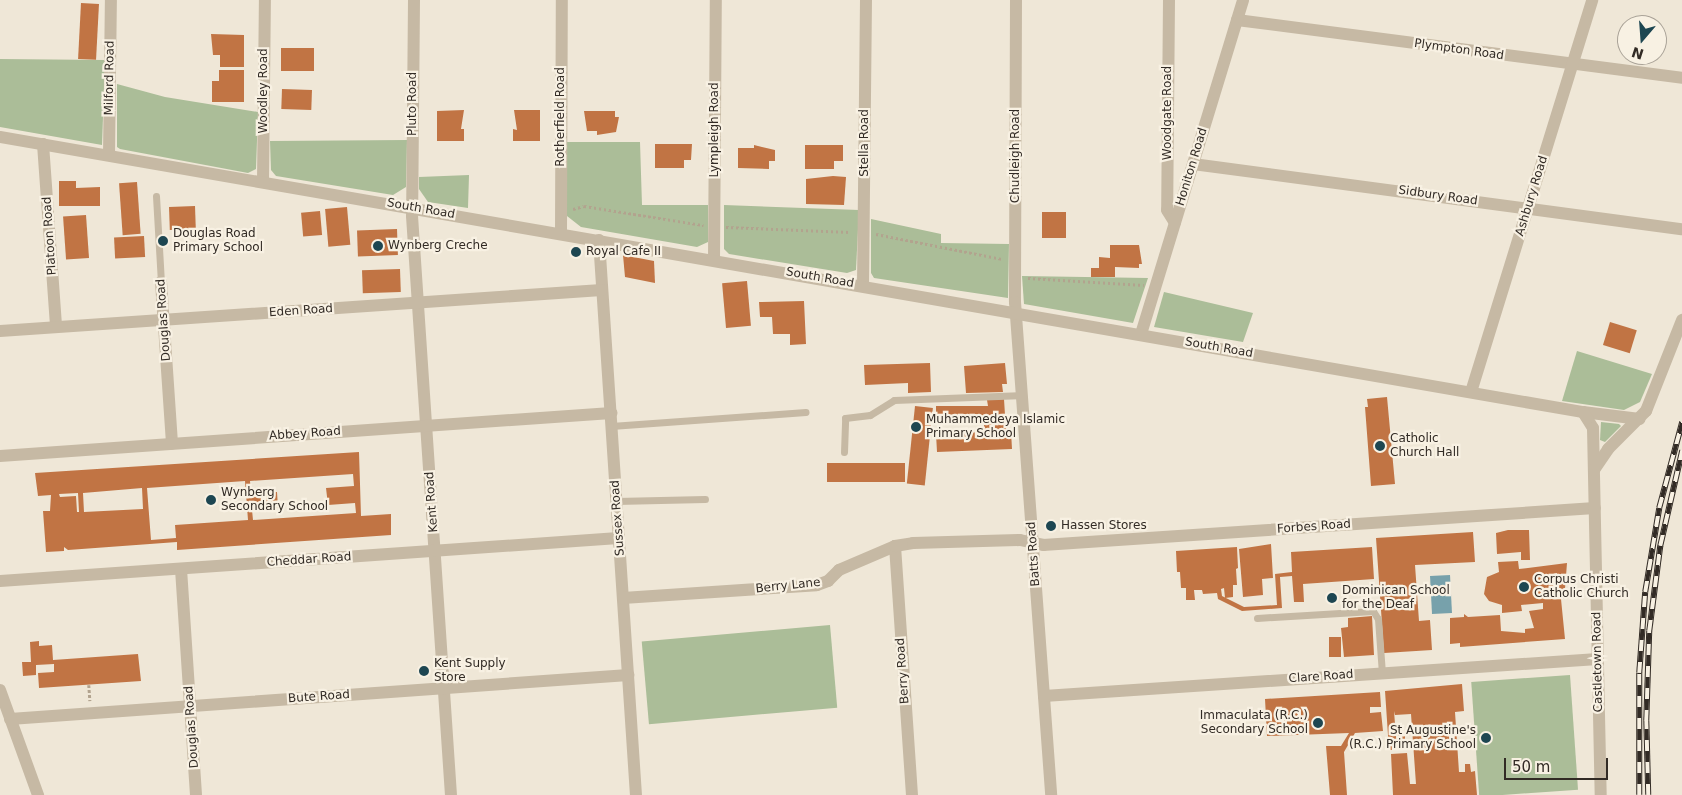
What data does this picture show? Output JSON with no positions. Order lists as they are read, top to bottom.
{
  "streets": {
    "street": [
      "Plympton Road",
      "Milford Road",
      "Woodley Road",
      "Pluto Road",
      "Woodgate Road",
      "Rotherfield Road",
      "Lympleigh Road",
      "Stella Road",
      "Chudleigh Road",
      "Honiton Road",
      "Sidbury Road",
      "Ashbury Road",
      "South Road",
      "Platoon Road",
      "Eden Road",
      "Douglas Road",
      "Abbey Road",
      "Kent Road",
      "Sussex Road",
      "Forbes Road",
      "Batts Road",
      "Cheddar Road",
      "Berry Lane",
      "Castletown Road",
      "Berry Road",
      "Clare Road",
      "Bute Road"
    ]
  },
  "crossings": [
    ["Plympton Road", "Honiton Road"],
    ["Plympton Road", "Ashbury Road"],
    ["Milford Road", "South Road"],
    ["Woodley Road", "South Road"],
    ["Pluto Road", "South Road"],
    ["Pluto Road", "Kent Road"],
    ["Woodgate Road", "Honiton Road"],
    ["Rotherfield Road", "South Road"],
    ["Lympleigh Road", "South Road"],
    ["Stella Road", "South Road"],
    ["Chudleigh Road", "South Road"],
    ["Chudleigh Road", "Batts Road"],
    ["Honiton Road", "Sidbury Road"],
    ["Honiton Road", "South Road"],
    ["Sidbury Road", "Ashbury Road"],
    ["Ashbury Road", "South Road"],
    ["South Road", "Platoon Road"],
    ["South Road", "Kent Road"],
    ["South Road", "Sussex Road"],
    ["South Road", "Batts Road"],
    ["South Road", "Castletown Road"],
    ["Platoon Road", "Eden Road"],
    ["Eden Road", "Douglas Road"],
    ["Eden Road", "Kent Road"],
    ["Eden Road", "Sussex Road"],
    ["Douglas Road", "Abbey Road"],
    ["Douglas Road", "Cheddar Road"],
    ["Douglas Road", "Bute Road"],
    ["Abbey Road", "Kent Road"],
    ["Abbey Road", "Sussex Road"],
    ["Kent Road", "Cheddar Road"],
    ["Kent Road", "Bute Road"],
    ["Sussex Road", "Cheddar Road"],
    ["Sussex Road", "Berry Lane"],
    ["Sussex Road", "Bute Road"],
    ["Forbes Road", "Batts Road"],
    ["Forbes Road", "Berry Lane"],
    ["Forbes Road", "Castletown Road"],
    ["Batts Road", "Berry Lane"],
    ["Batts Road", "Clare Road"],
    ["Berry Lane", "Berry Road"],
    ["Castletown Road", "Clare Road"]
  ],
  "places": [
    "Douglas Road Primary School",
    "Wynberg Creche",
    "Royal Cafe II",
    "Muhammedeya Islamic Primary School",
    "Catholic Church Hall",
    "Wynberg Secondary School",
    "Hassen Stores",
    "Corpus Christi Catholic Church",
    "Dominican School for the Deaf",
    "Kent Supply Store",
    "Immaculata (R.C.) Secondary School",
    "St Augustine's (R.C.) Primary School"
  ],
  "scale_bar": "50 m",
  "north": "bottom"
}
